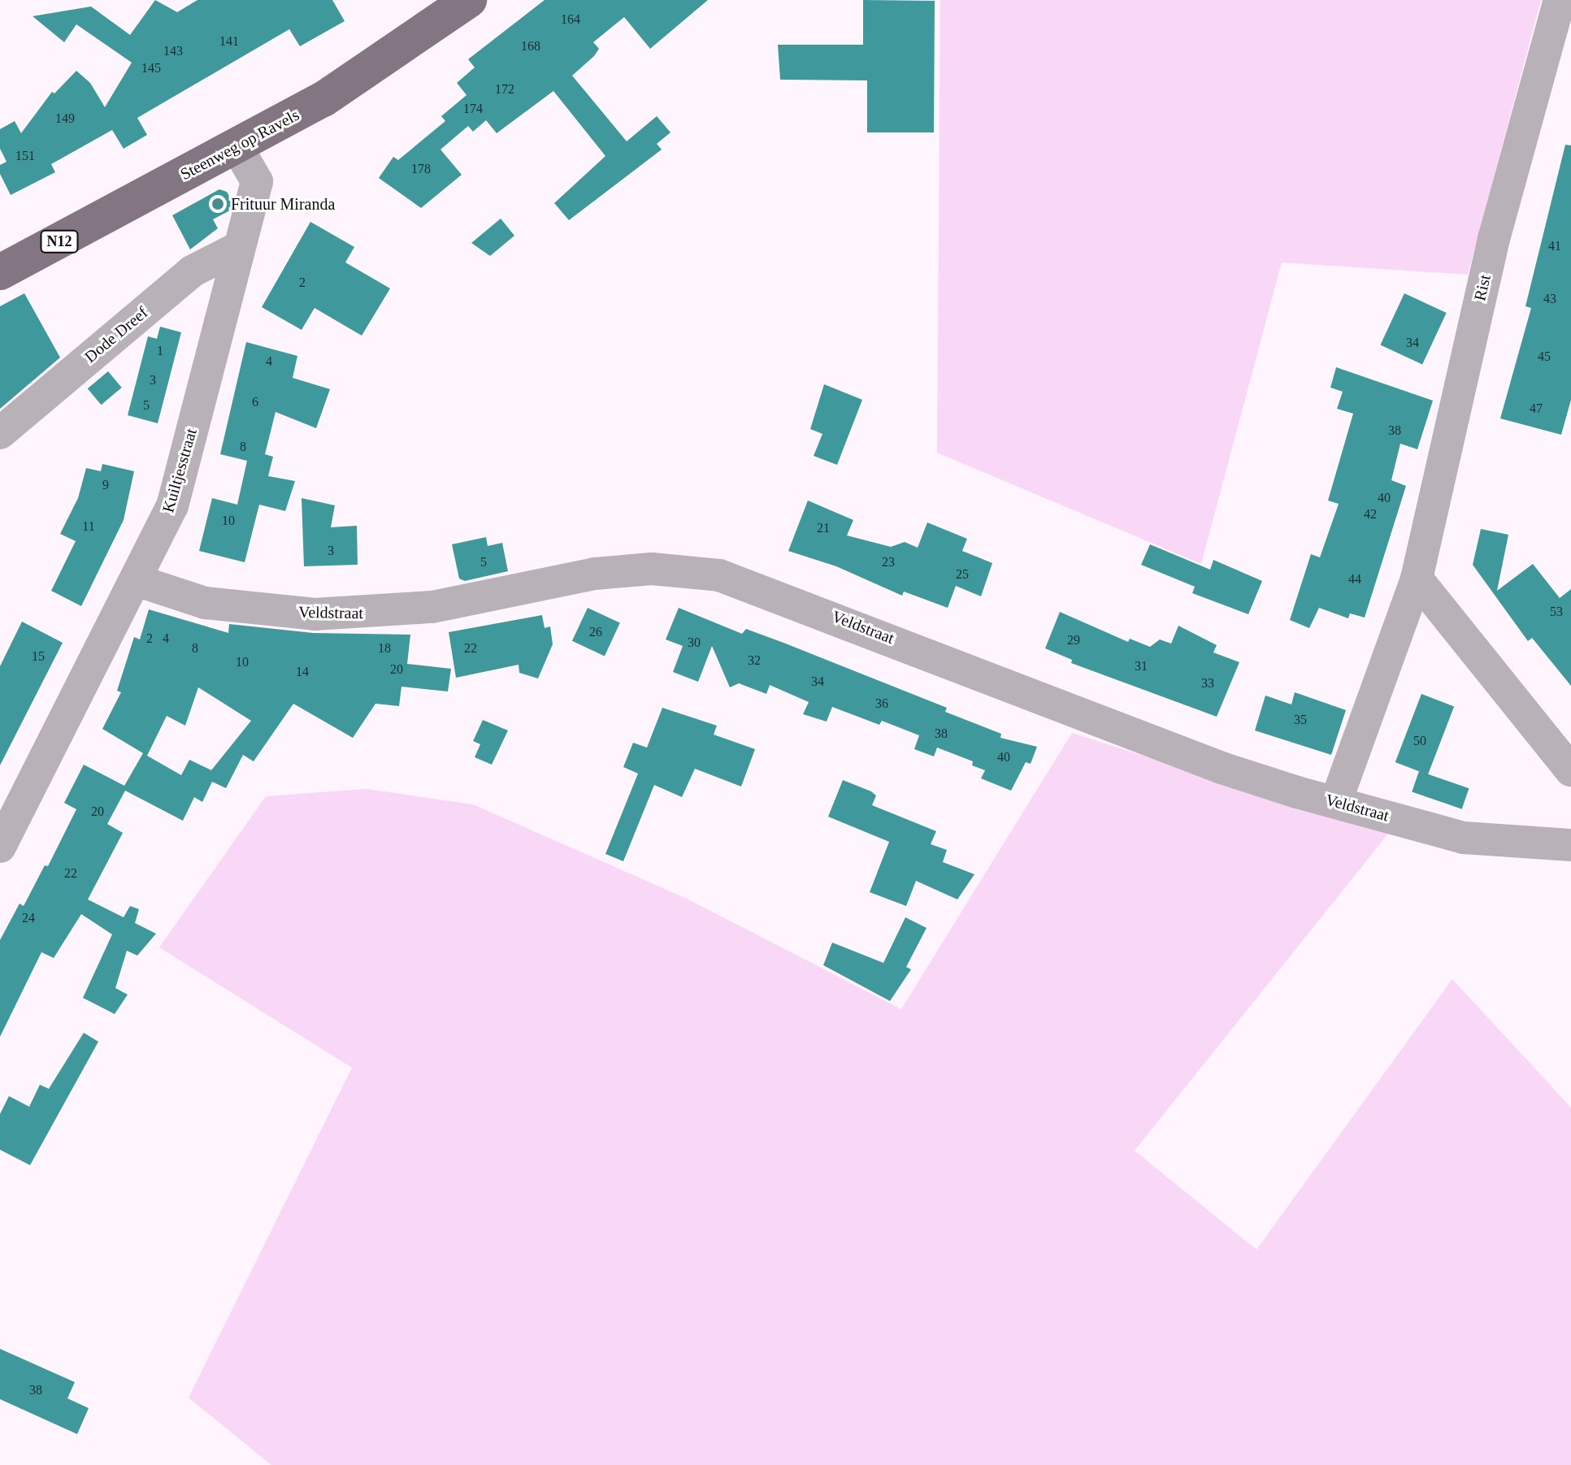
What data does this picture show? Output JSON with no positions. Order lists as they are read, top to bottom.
{
  "streets": {
    "main road": ["Steenweg op Ravels", "N12"],
    "street": [
      "Rist",
      "Dode Dreef",
      "Kuiltjesstraat",
      "Veldstraat"
    ]
  },
  "crossings": [
    ["Steenweg op Ravels", "Kuiltjesstraat"],
    ["Rist", "Veldstraat"],
    ["Dode Dreef", "Kuiltjesstraat"],
    ["Kuiltjesstraat", "Veldstraat"]
  ],
  "places": ["Frituur Miranda"],
  "house_numbers": [
    "164",
    "141",
    "168",
    "143",
    "145",
    "172",
    "174",
    "149",
    "151",
    "178",
    "41",
    "2",
    "43",
    "34",
    "1",
    "45",
    "4",
    "3",
    "6",
    "5",
    "47",
    "38",
    "8",
    "9",
    "40",
    "42",
    "10",
    "11",
    "21",
    "3",
    "5",
    "23",
    "25",
    "44",
    "53",
    "26",
    "2",
    "4",
    "29",
    "30",
    "8",
    "18",
    "22",
    "15",
    "32",
    "10",
    "31",
    "20",
    "14",
    "34",
    "33",
    "36",
    "35",
    "38",
    "50",
    "40",
    "20",
    "22",
    "24",
    "38"
  ]
}
